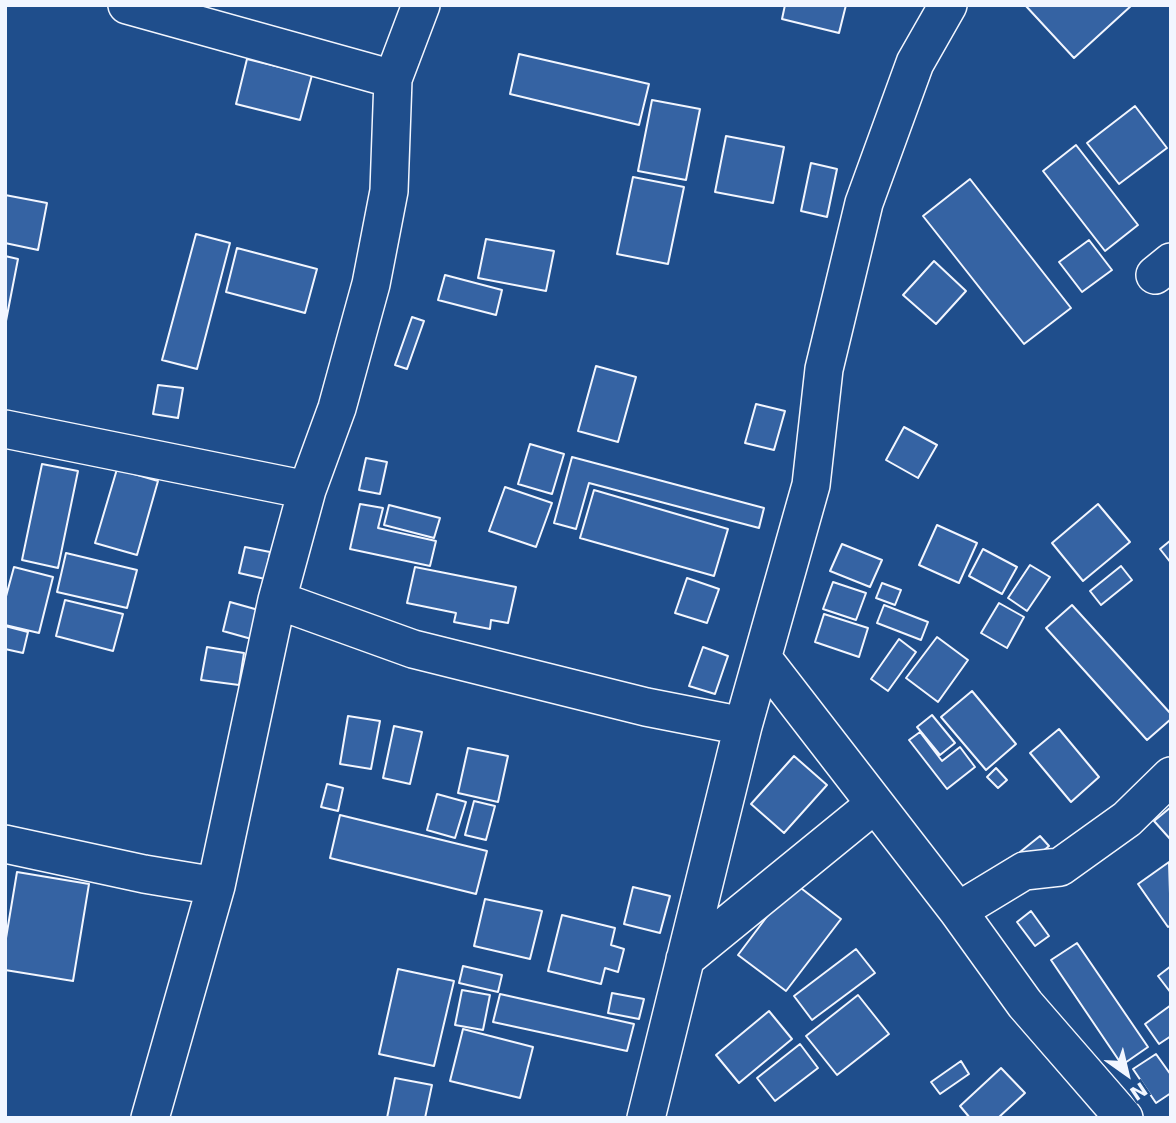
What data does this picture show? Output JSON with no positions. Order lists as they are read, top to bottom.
{
  "north": "bottom right"
}
